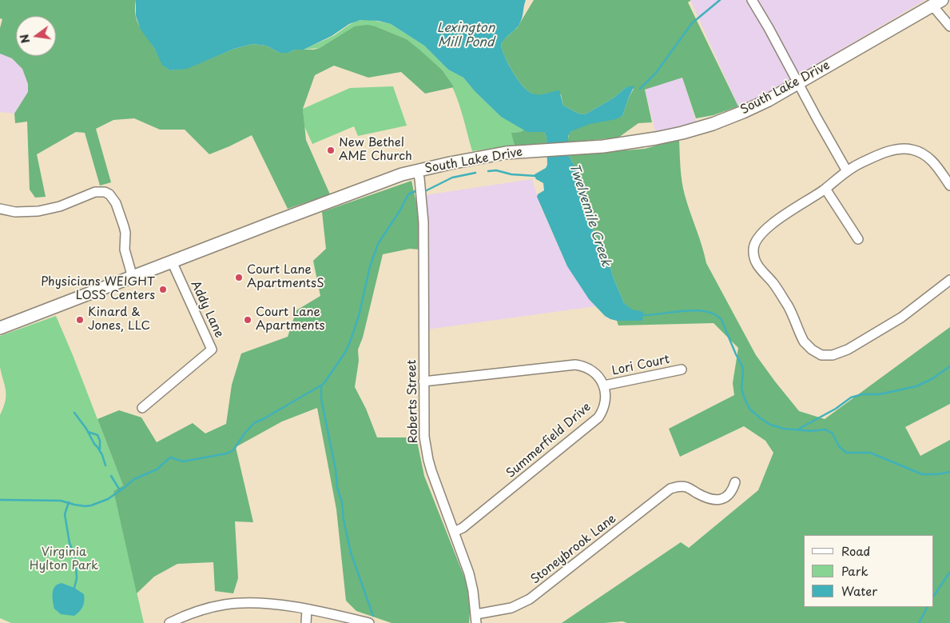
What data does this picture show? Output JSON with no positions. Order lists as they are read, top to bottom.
{
  "streets": {
    "main road": ["South Lake Drive"],
    "street": [
      "Addy Lane",
      "Lori Court",
      "Roberts Street",
      "Summerfield Drive",
      "Stoneybrook Lane"
    ]
  },
  "crossings": [
    ["South Lake Drive", "Addy Lane"],
    ["South Lake Drive", "Roberts Street"],
    ["Lori Court", "Summerfield Drive"],
    ["Roberts Street", "Summerfield Drive"],
    ["Roberts Street", "Stoneybrook Lane"]
  ],
  "water": ["Lexington Mill Pond", "Twelvemile Creek"],
  "parks": ["Virginia Hylton Park"],
  "places": [
    "New Bethel AME Church",
    "Court Lane ApartmentsS",
    "Physicians WEIGHT LOSS Centers",
    "Kinard & Jones, LLC",
    "Court Lane Apartments"
  ],
  "legend": ["Road", "Park", "Water"],
  "north": "left"
}
